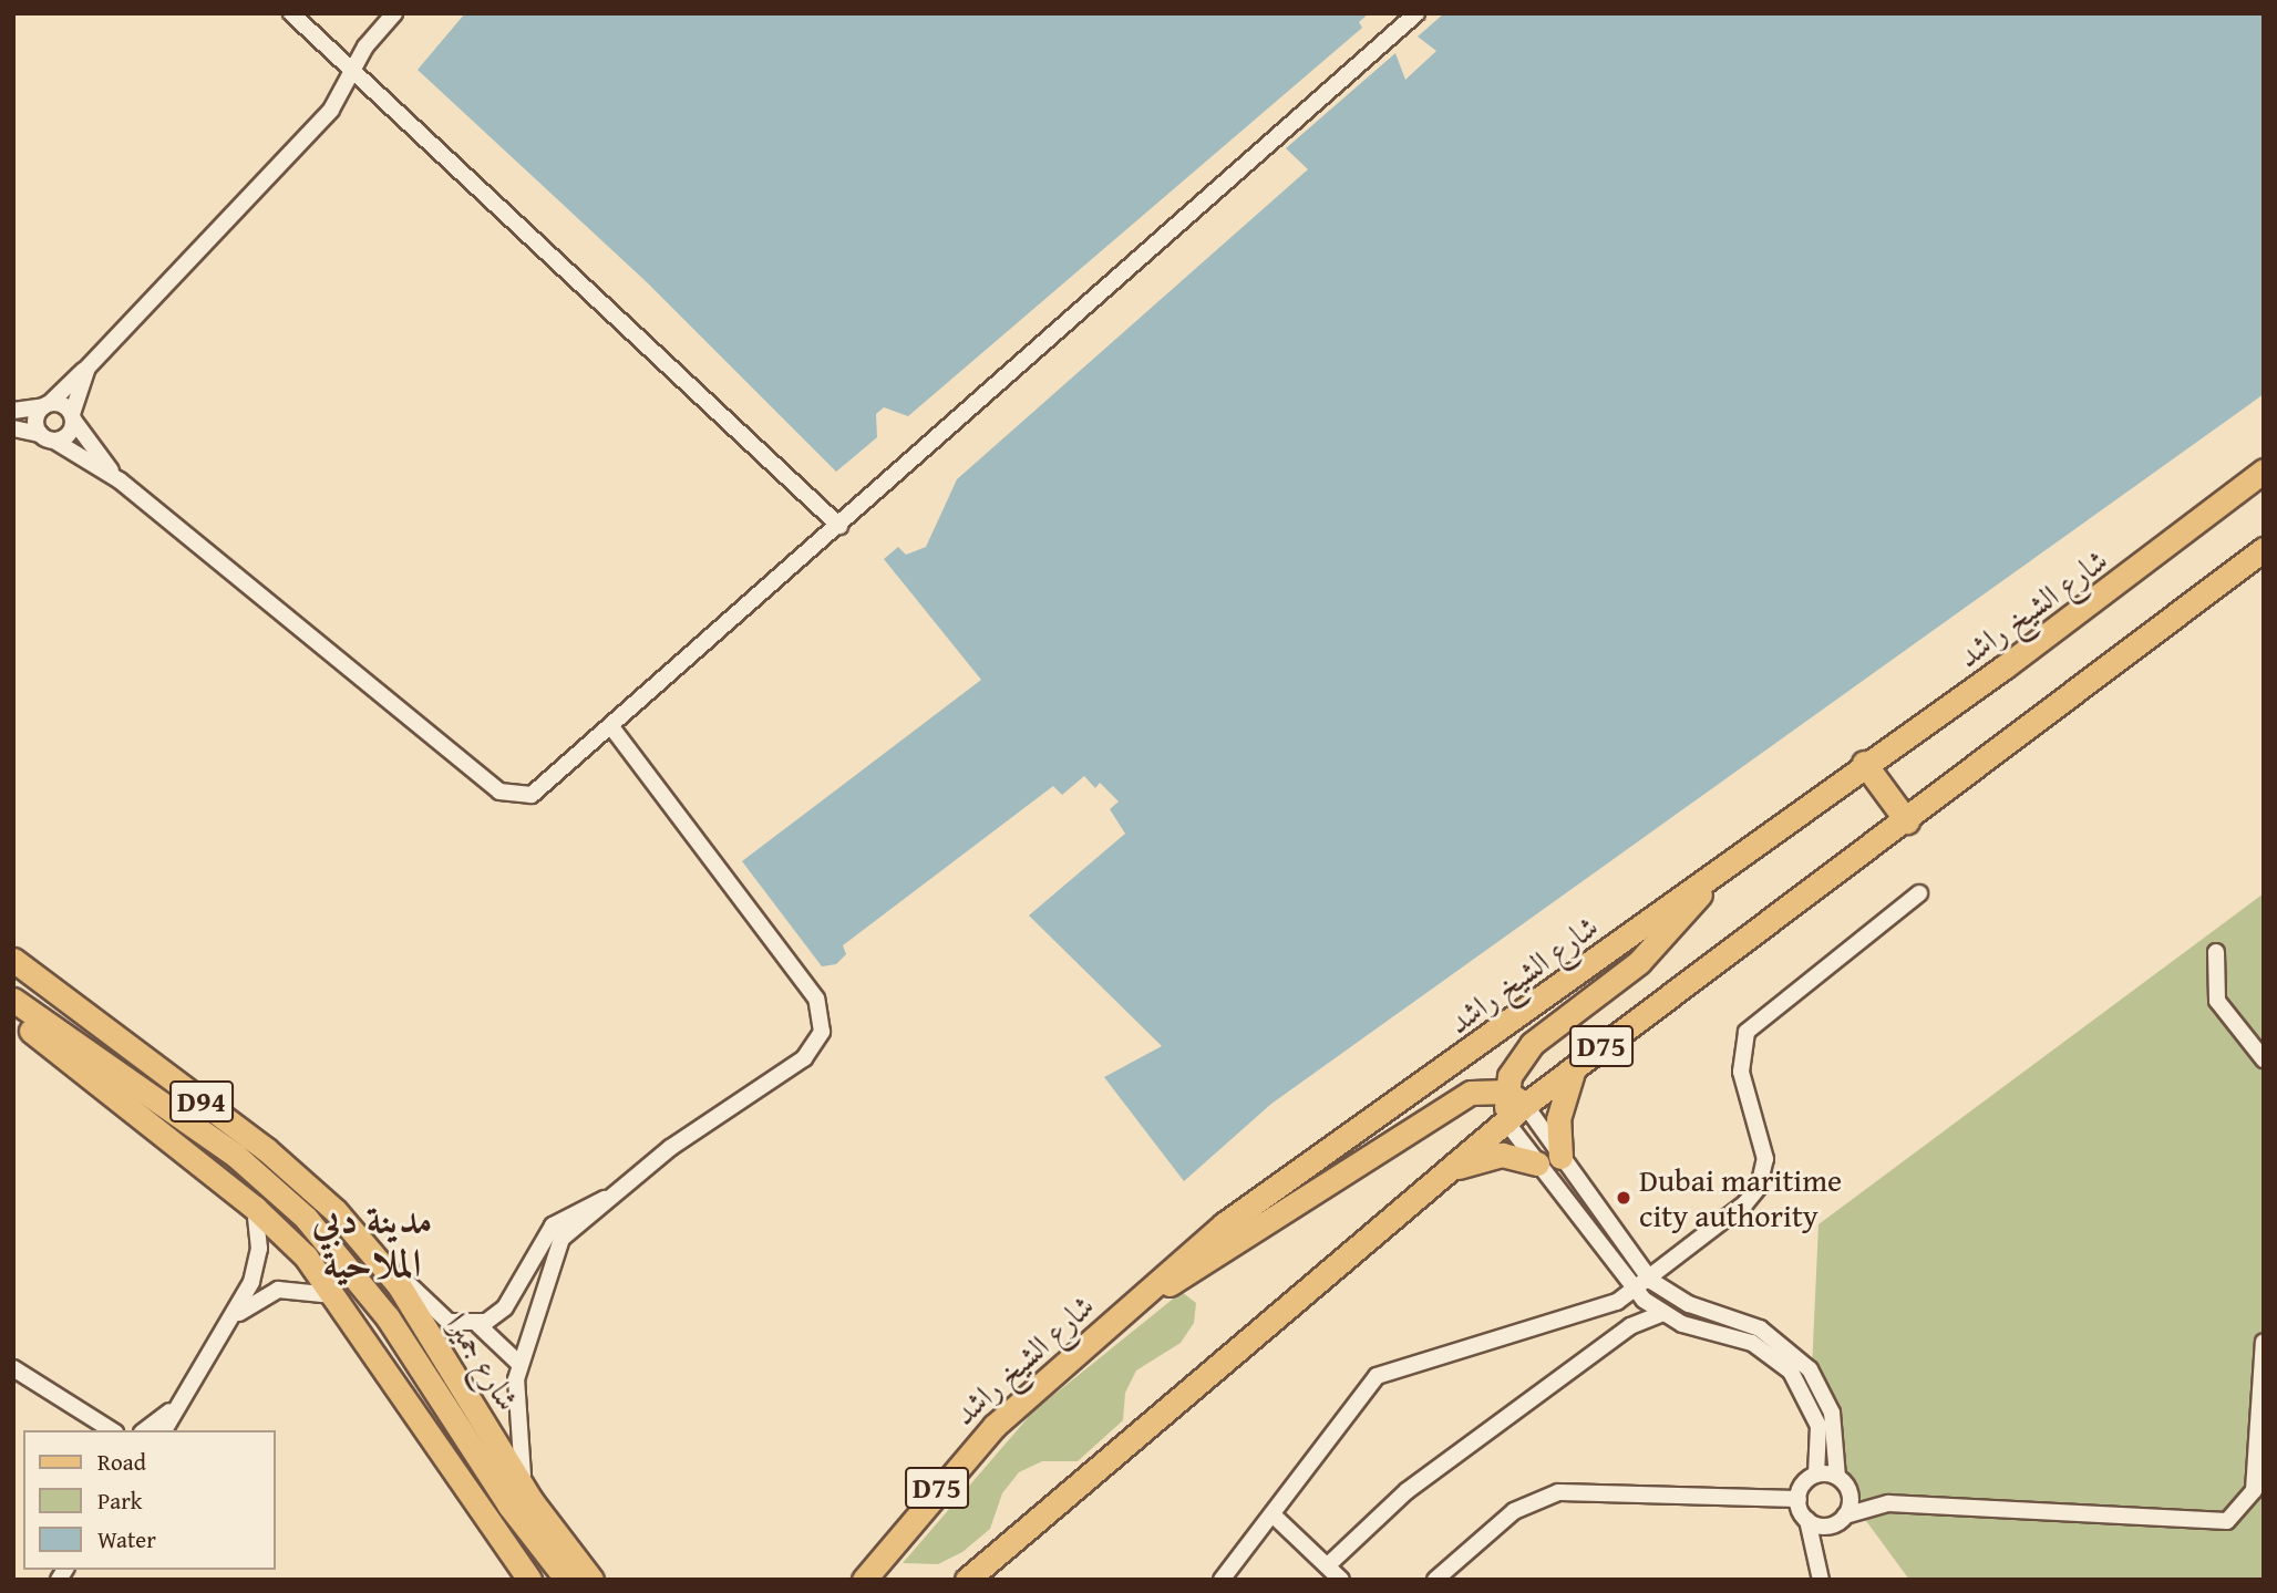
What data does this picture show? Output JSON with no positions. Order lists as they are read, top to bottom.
{
  "streets": {
    "main road": [
      "شارع الشيخ راشد",
      "D75",
      "D94",
      "شارع جميرا"
    ]
  },
  "districts": ["مدينة دبي الملاحية"],
  "places": ["Dubai maritime city authority"],
  "legend": ["Road", "Park", "Water"]
}
